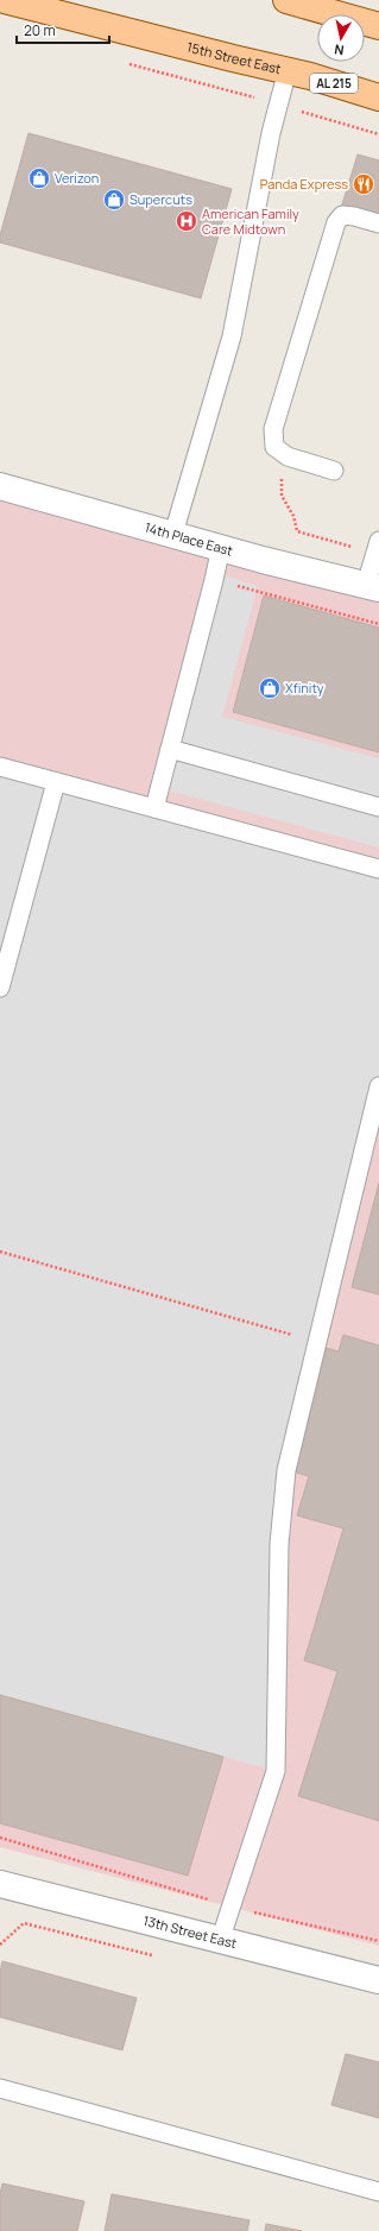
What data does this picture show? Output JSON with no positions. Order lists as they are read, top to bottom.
{
  "streets": {
    "main road": ["15th Street East", "AL 215"],
    "street": ["14th Place East", "13th Street East"]
  },
  "places": {
    "shop": ["Verizon", "Supercuts", "Xfinity"],
    "restaurant": ["Panda Express"],
    "hospital": ["American Family Care Midtown"]
  },
  "scale_bar": "20 m",
  "north": "bottom"
}
